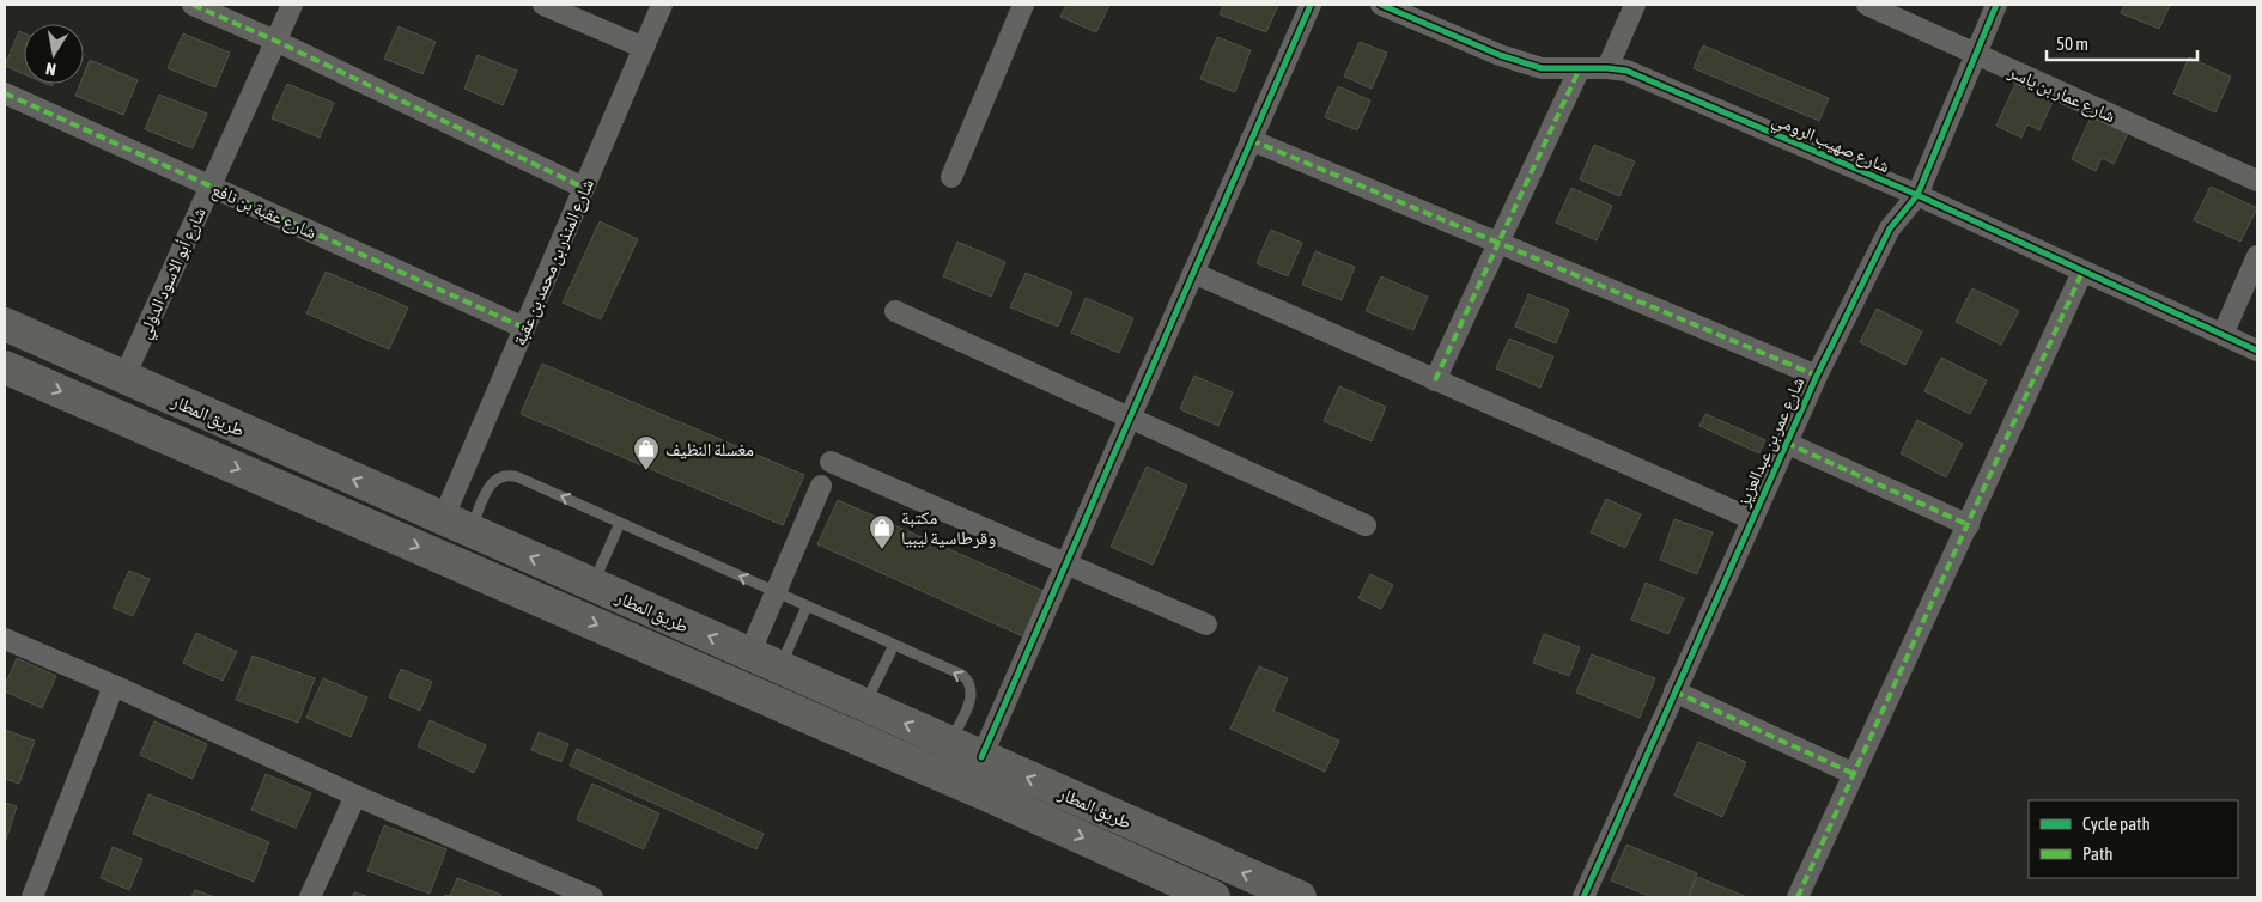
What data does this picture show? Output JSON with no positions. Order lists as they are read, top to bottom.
{
  "streets": {
    "highway": ["طريق المطار"],
    "street": [
      "شارع عمار بن ياسر",
      "شارع صهيب الرومي",
      "شارع عقبة بن نافع",
      "شارع المنذر بن محمد بن عقبة",
      "شارع أبو الاسود الدؤلي",
      "شارع عمر بن عبدالعزيز"
    ]
  },
  "crossings": [
    ["شارع عمار بن ياسر", "شارع عمر بن عبدالعزيز"],
    ["شارع صهيب الرومي", "شارع عمر بن عبدالعزيز"],
    ["شارع عقبة بن نافع", "شارع المنذر بن محمد بن عقبة"],
    ["شارع عقبة بن نافع", "شارع أبو الاسود الدؤلي"],
    ["شارع المنذر بن محمد بن عقبة", "طريق المطار"],
    ["شارع أبو الاسود الدؤلي", "طريق المطار"]
  ],
  "places": {
    "shop": ["مغسلة النظيف", "مكتبة وقرطاسية ليبيا"]
  },
  "legend": ["Cycle path", "Path"],
  "scale_bar": "50 m",
  "north": "bottom"
}
